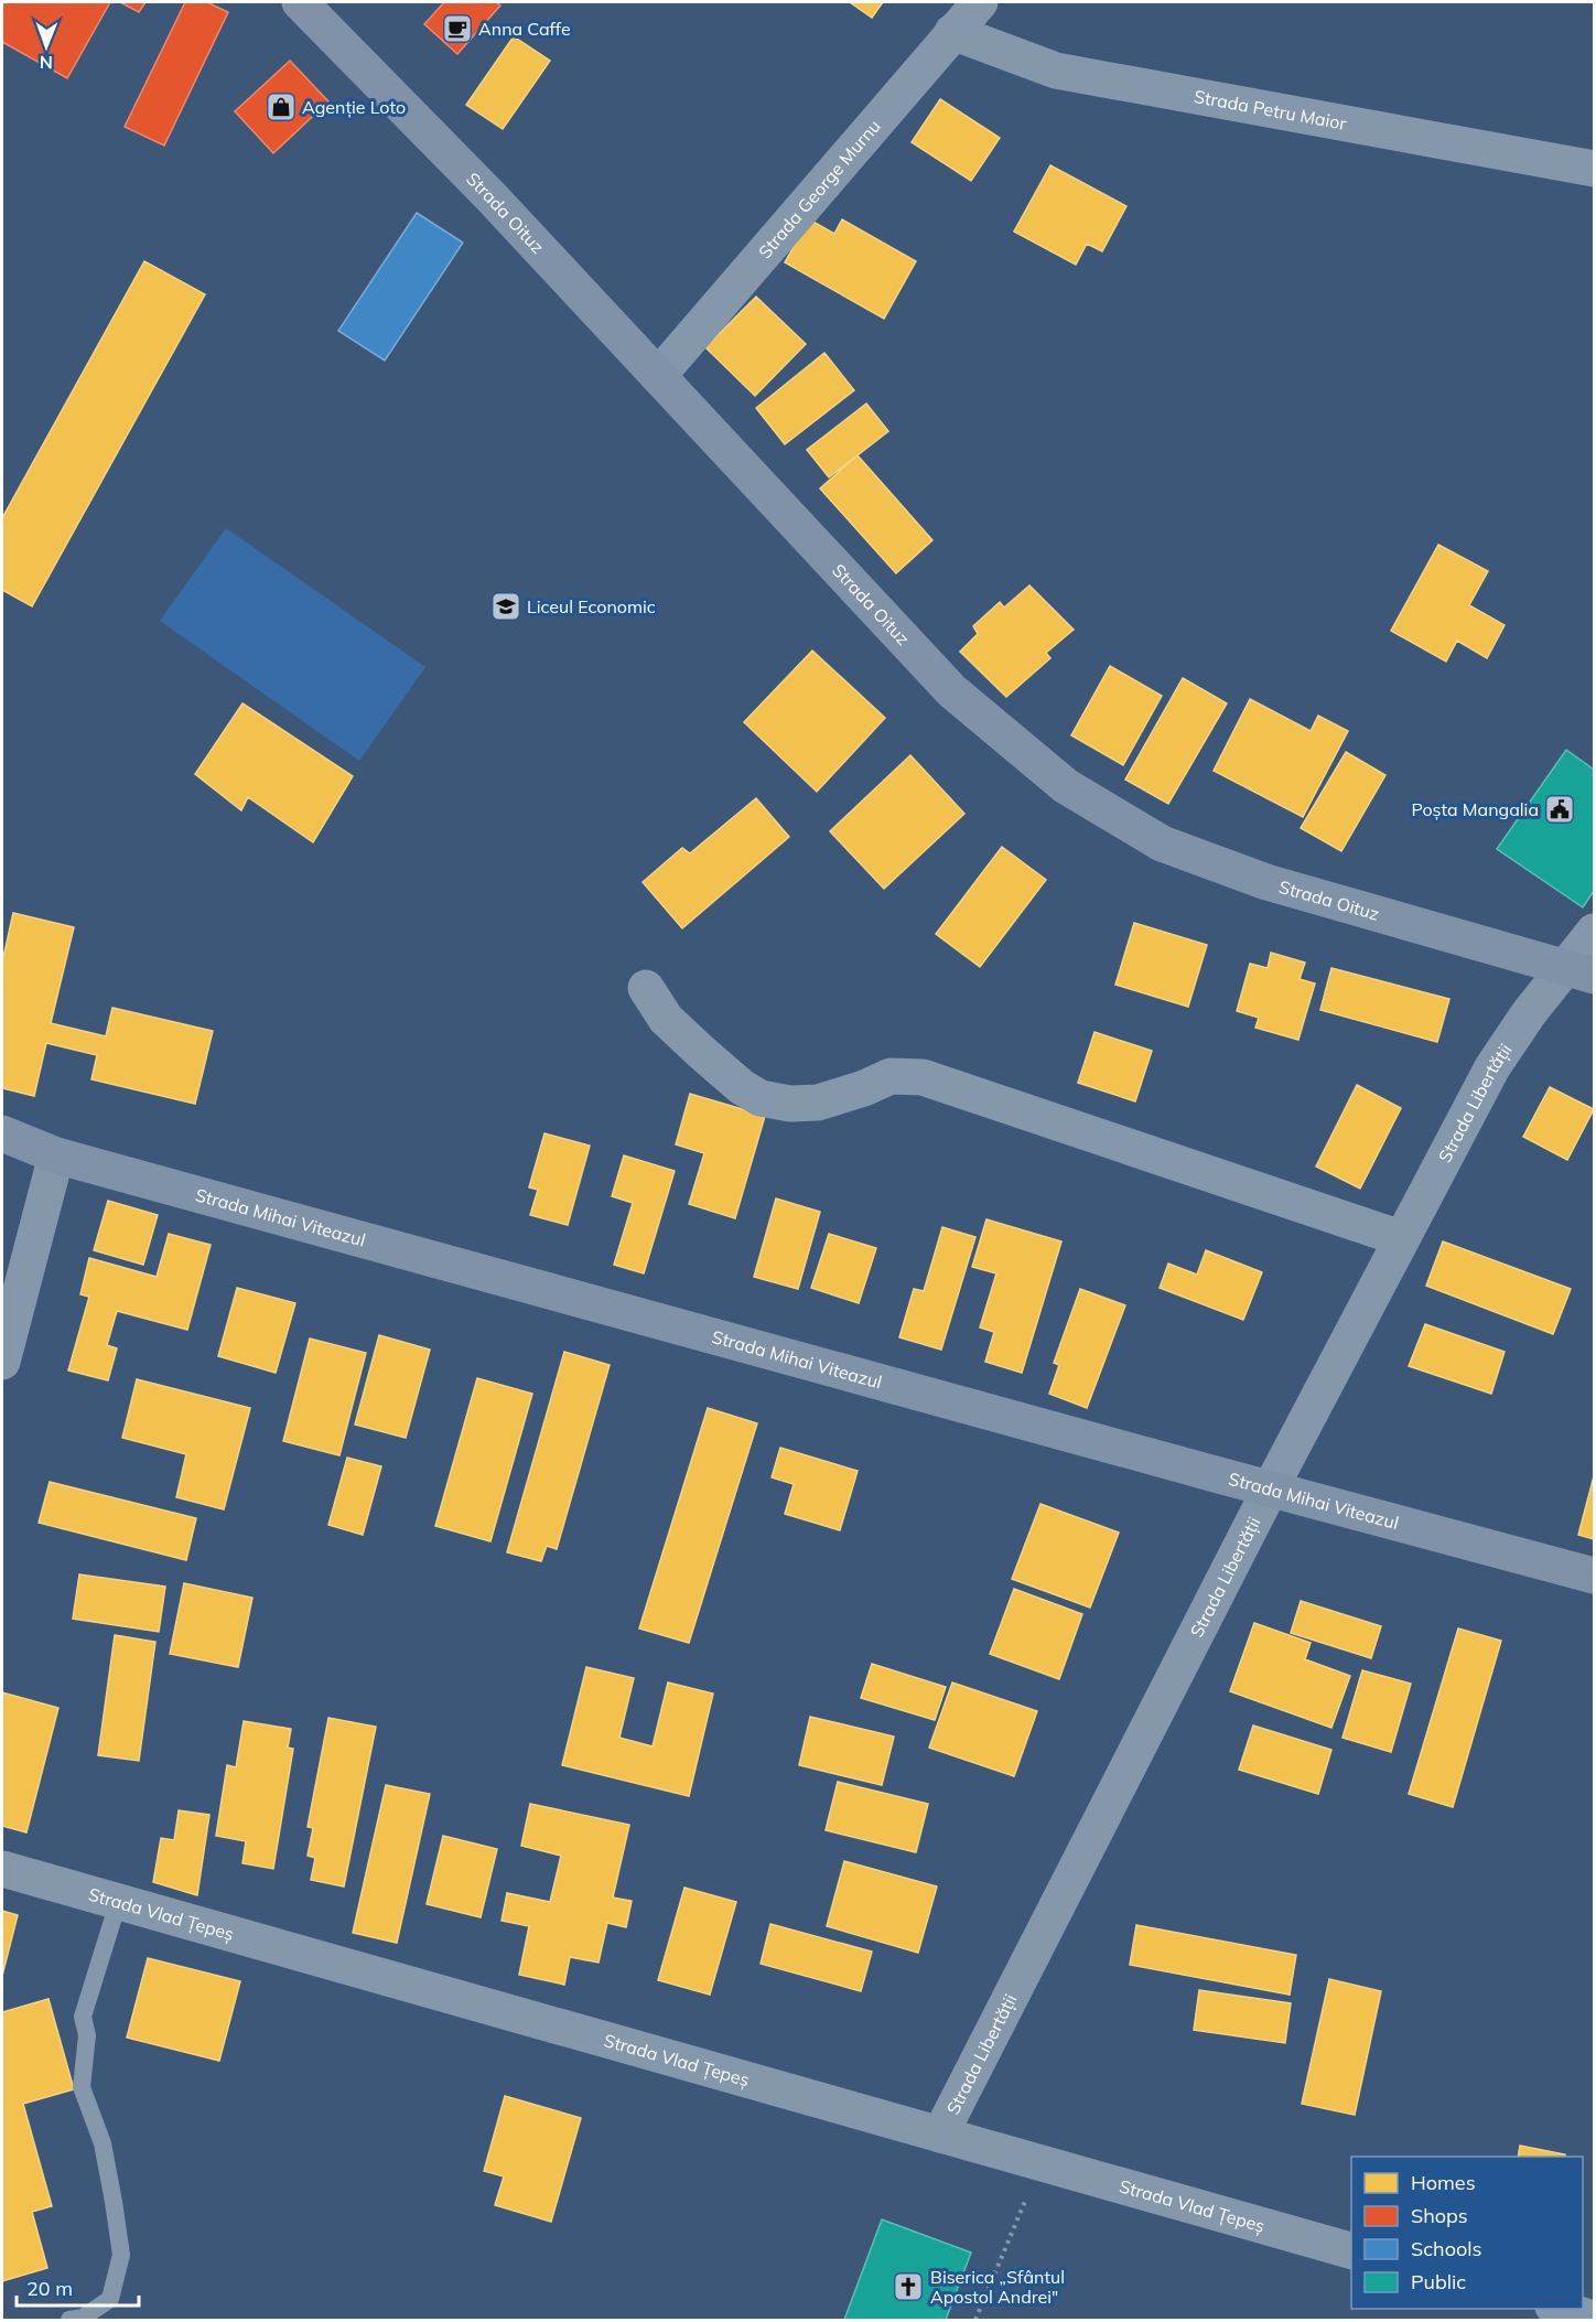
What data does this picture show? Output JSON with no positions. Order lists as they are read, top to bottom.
{
  "streets": {
    "main road": ["Strada Oituz", "Strada Mihai Viteazul"],
    "street": [
      "Strada Petru Maior",
      "Strada George Murnu",
      "Strada Libertății",
      "Strada Vlad Țepeș"
    ]
  },
  "crossings": [
    ["Strada Petru Maior", "Strada George Murnu"],
    ["Strada George Murnu", "Strada Oituz"],
    ["Strada Oituz", "Strada Libertății"],
    ["Strada Libertății", "Strada Mihai Viteazul"],
    ["Strada Libertății", "Strada Vlad Țepeș"]
  ],
  "places": {
    "cafe": ["Anna Caffe"],
    "shop": ["Agenție Loto"],
    "school or university": ["Liceul Economic"],
    "public building": ["Poșta Mangalia"],
    "church": ["Biserica „Sfântul Apostol Andrei\""]
  },
  "legend": [
    "Homes",
    "Shops",
    "Schools",
    "Public"
  ],
  "scale_bar": "20 m",
  "north": "bottom"
}
